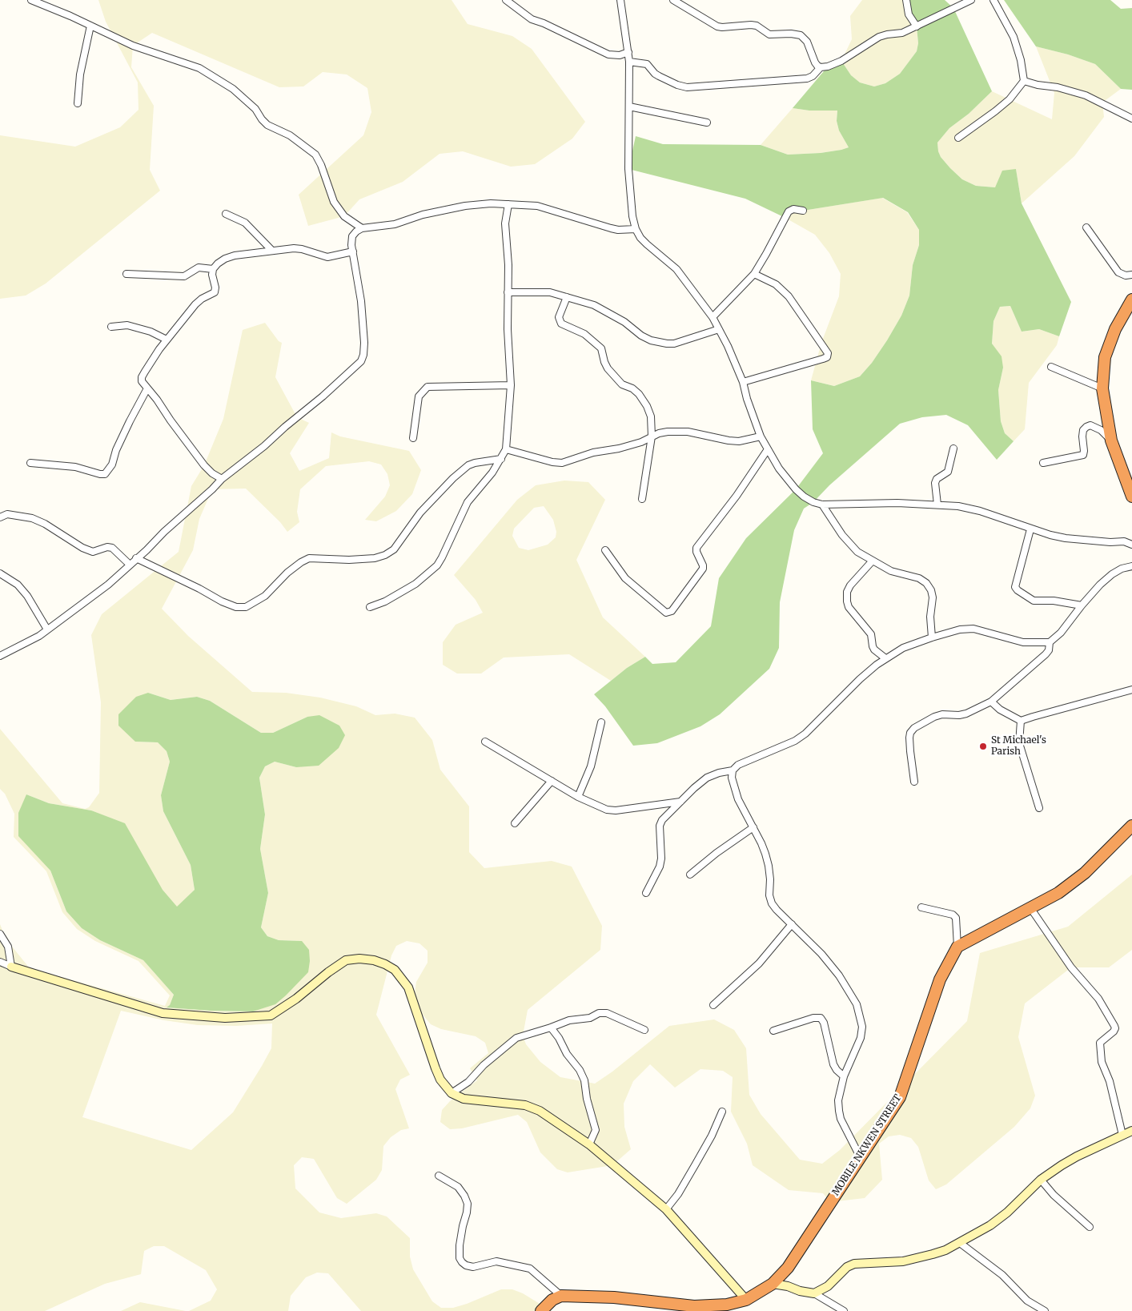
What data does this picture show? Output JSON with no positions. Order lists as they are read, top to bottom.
{
  "streets": {
    "highway": ["MOBILE NKWEN STREET"]
  },
  "places": ["St Michael's Parish"]
}
